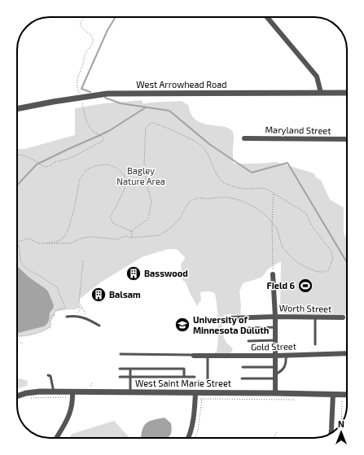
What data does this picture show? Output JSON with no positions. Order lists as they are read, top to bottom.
{
  "streets": {
    "street": [
      "West Arrowhead Road",
      "Maryland Street",
      "Worth Street",
      "Gold Street",
      "West Saint Marie Street"
    ]
  },
  "parks": ["Bagley Nature Area"],
  "places": {
    "building": ["Basswood", "Balsam"],
    "sports": ["Field 6"],
    "school or university": ["University of Minnesota Duluth"]
  },
  "north": "top"
}
